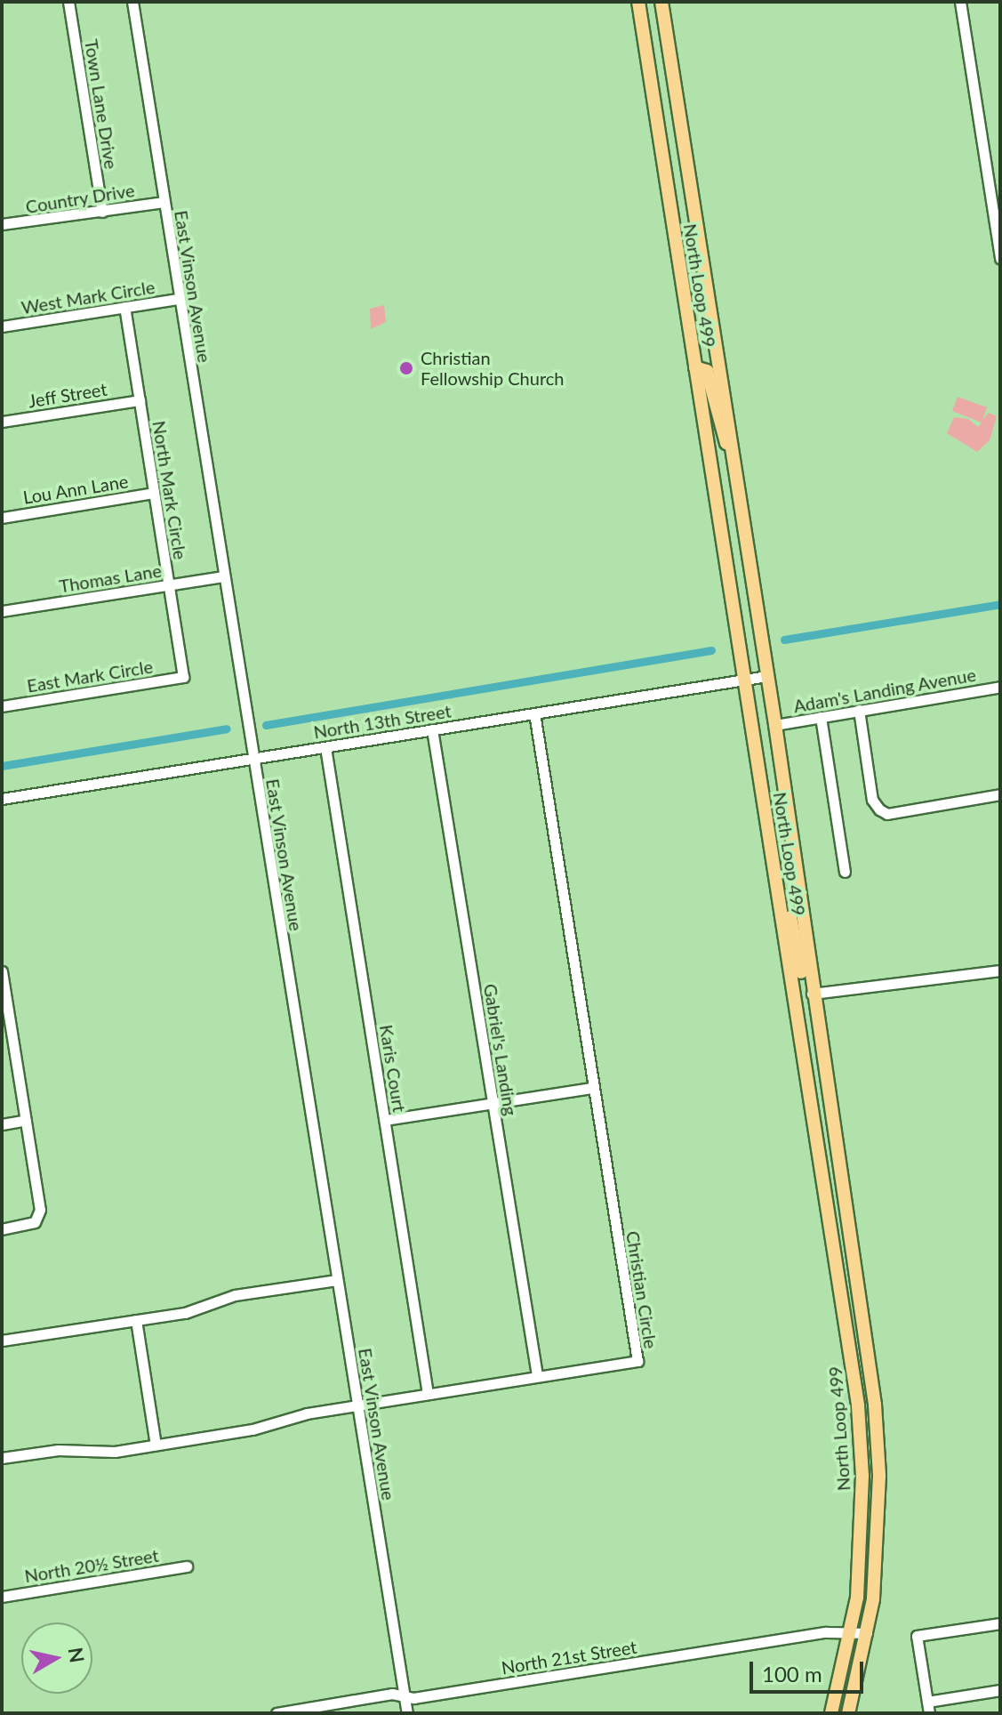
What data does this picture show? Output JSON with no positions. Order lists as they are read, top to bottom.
{
  "streets": {
    "main road": ["North Loop 499"],
    "street": [
      "Town Lane Drive",
      "Country Drive",
      "East Vinson Avenue",
      "West Mark Circle",
      "Jeff Street",
      "Lou Ann Lane",
      "North Mark Circle",
      "Thomas Lane",
      "East Mark Circle",
      "Adam's Landing Avenue",
      "North 13th Street",
      "Gabriel's Landing",
      "Karis Court",
      "Christian Circle",
      "North 20½ Street",
      "North 21st Street"
    ]
  },
  "crossings": [
    ["Town Lane Drive", "Country Drive"],
    ["Country Drive", "East Vinson Avenue"],
    ["North Loop 499", "Adam's Landing Avenue"],
    ["North Loop 499", "North 13th Street"],
    ["North Loop 499", "North 21st Street"],
    ["East Vinson Avenue", "West Mark Circle"],
    ["East Vinson Avenue", "Thomas Lane"],
    ["East Vinson Avenue", "North 13th Street"],
    ["East Vinson Avenue", "Christian Circle"],
    ["East Vinson Avenue", "North 21st Street"],
    ["West Mark Circle", "North Mark Circle"],
    ["Jeff Street", "North Mark Circle"],
    ["Lou Ann Lane", "North Mark Circle"],
    ["North Mark Circle", "Thomas Lane"],
    ["North Mark Circle", "East Mark Circle"],
    ["North 13th Street", "Gabriel's Landing"],
    ["North 13th Street", "Karis Court"],
    ["North 13th Street", "Christian Circle"],
    ["Gabriel's Landing", "Christian Circle"],
    ["Karis Court", "Christian Circle"]
  ],
  "places": ["Christian Fellowship Church"],
  "scale_bar": "100 m",
  "north": "right"
}
